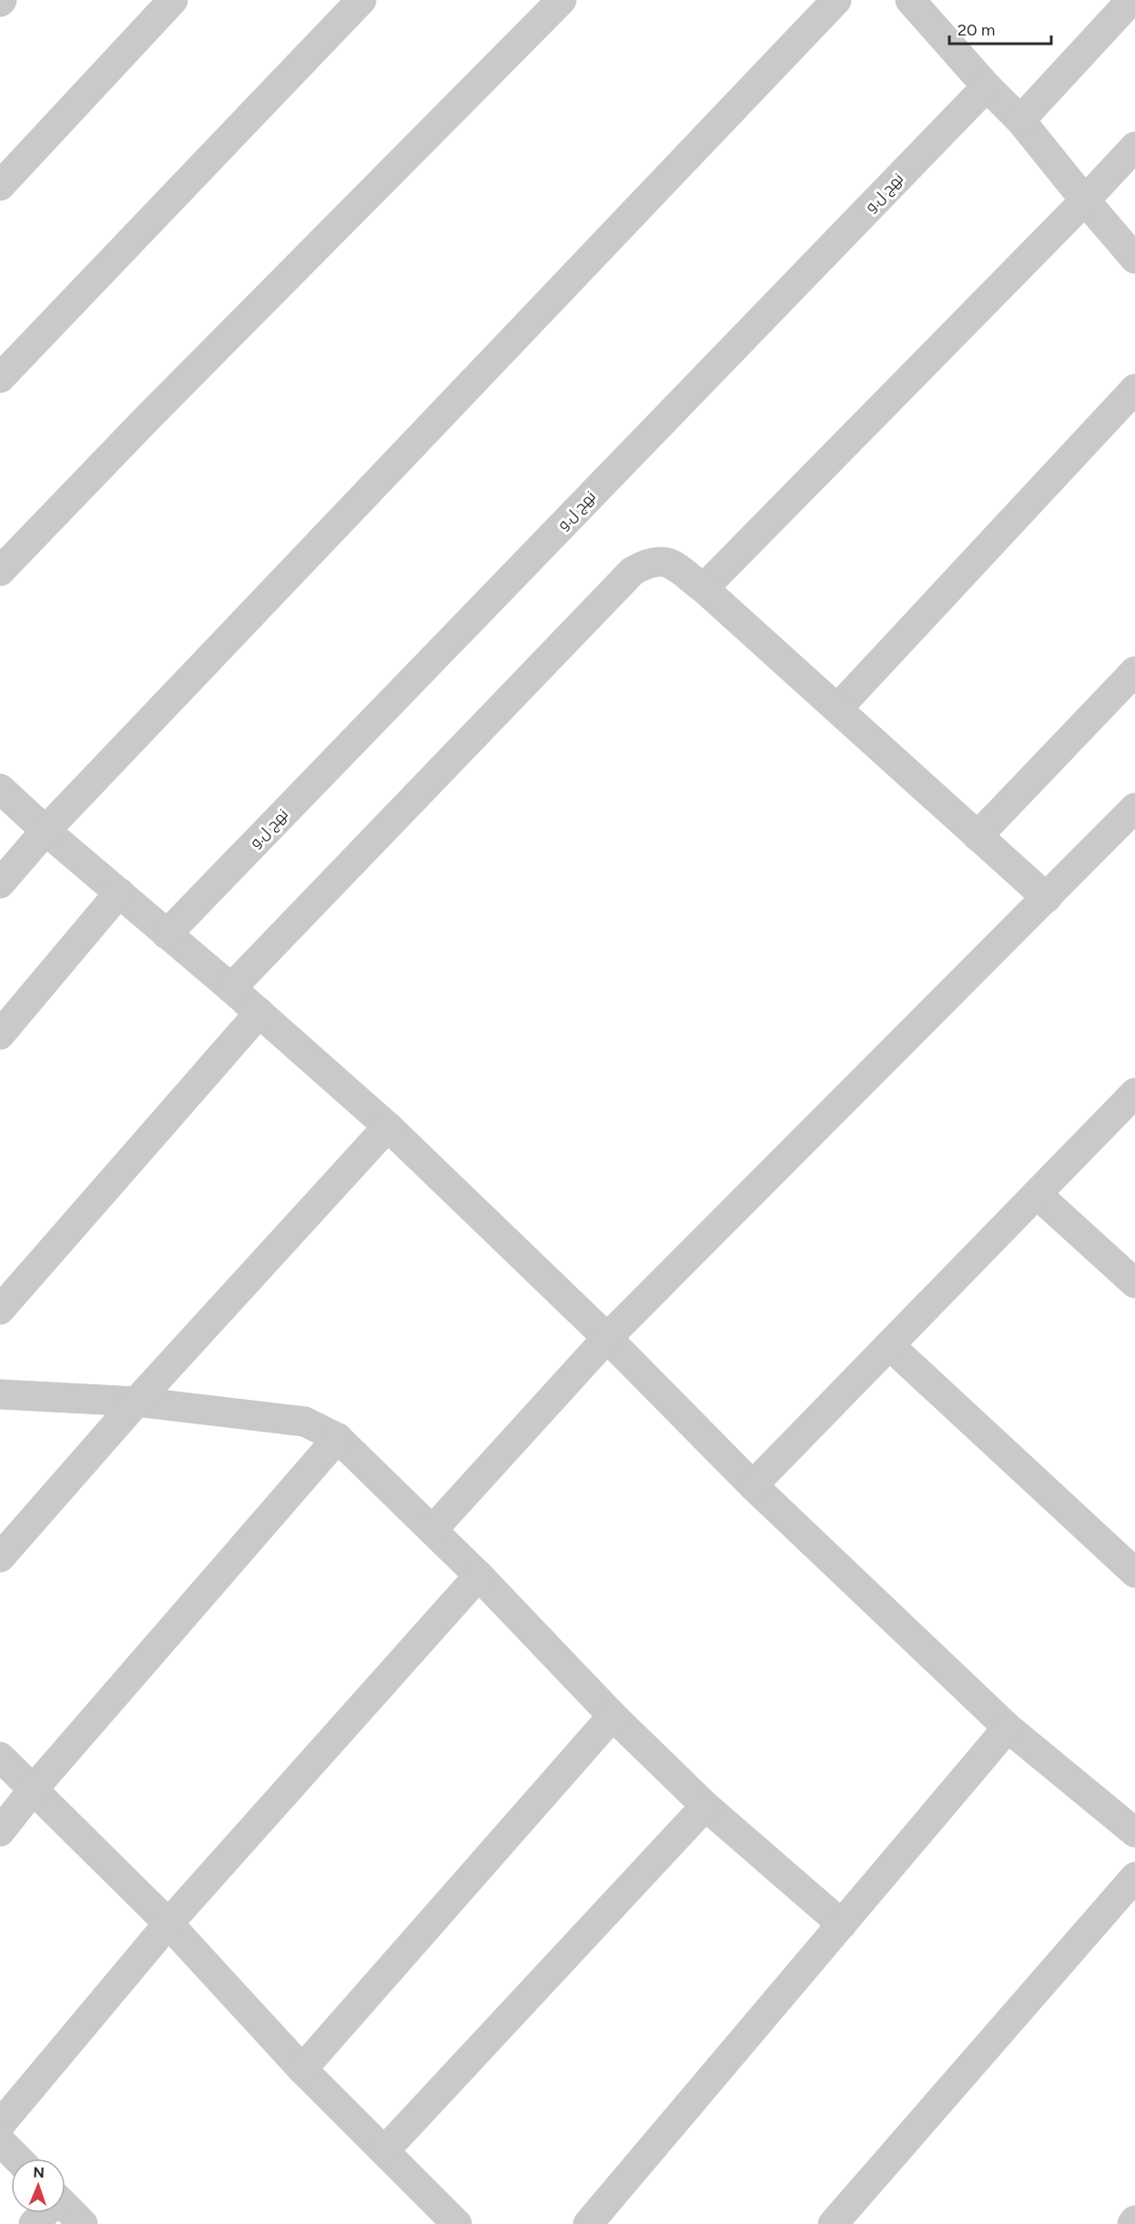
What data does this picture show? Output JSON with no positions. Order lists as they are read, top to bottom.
{
  "streets": {
    "street": ["نهج ل.و"]
  },
  "scale_bar": "20 m",
  "north": "top"
}
